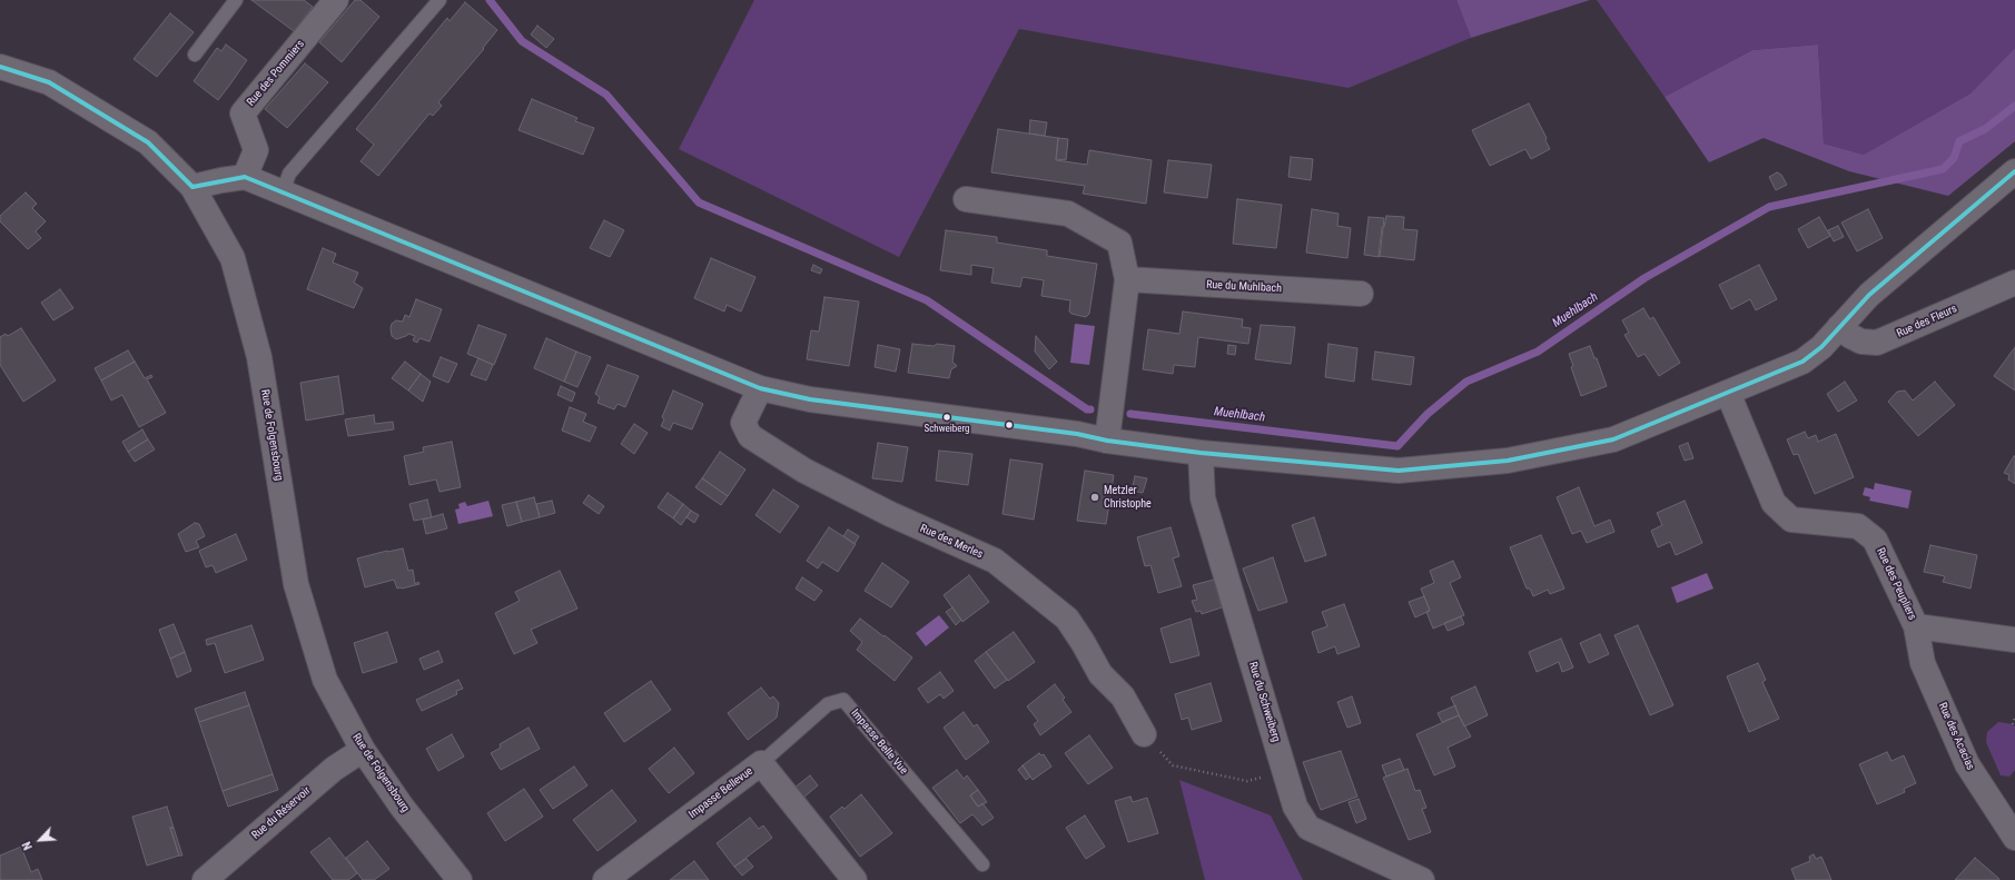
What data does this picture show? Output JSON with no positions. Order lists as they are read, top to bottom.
{
  "streets": {
    "street": [
      "Rue des Pommiers",
      "Rue du Muhlbach",
      "Rue des Fleurs",
      "Rue de Folgensbourg",
      "Rue des Merles",
      "Rue des Peupliers",
      "Rue du Schweiberg",
      "Rue des Acacias",
      "Impasse Bellevue",
      "Rue du Réservoir"
    ],
    "lane": ["Impasse Belle Vue"]
  },
  "crossings": [
    ["Rue de Folgensbourg", "Rue du Réservoir"],
    ["Rue des Peupliers", "Rue des Acacias"],
    ["Impasse Belle Vue", "Impasse Bellevue"]
  ],
  "water": ["Muehlbach"],
  "places": ["Schweiberg", "Metzler Christophe"],
  "north": "bottom left"
}
